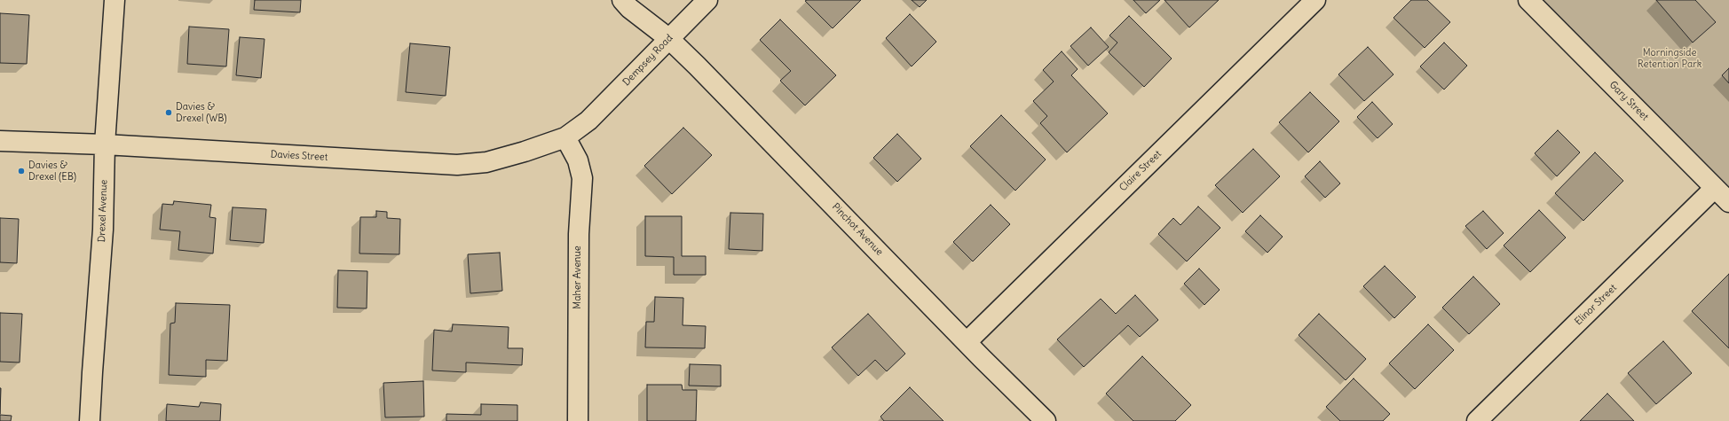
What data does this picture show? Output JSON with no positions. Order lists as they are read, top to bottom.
{
  "streets": {
    "street": [
      "Dempsey Road",
      "Gary Street",
      "Davies Street",
      "Claire Street",
      "Drexel Avenue",
      "Pinchot Avenue",
      "Maher Avenue",
      "Elinor Street"
    ]
  },
  "crossings": [
    ["Dempsey Road", "Davies Street"],
    ["Dempsey Road", "Pinchot Avenue"],
    ["Gary Street", "Elinor Street"],
    ["Davies Street", "Drexel Avenue"],
    ["Davies Street", "Maher Avenue"],
    ["Claire Street", "Pinchot Avenue"]
  ],
  "parks": ["Morningside Retention Park"],
  "places": ["Davies & Drexel (WB)", "Davies & Drexel (EB)"]
}
